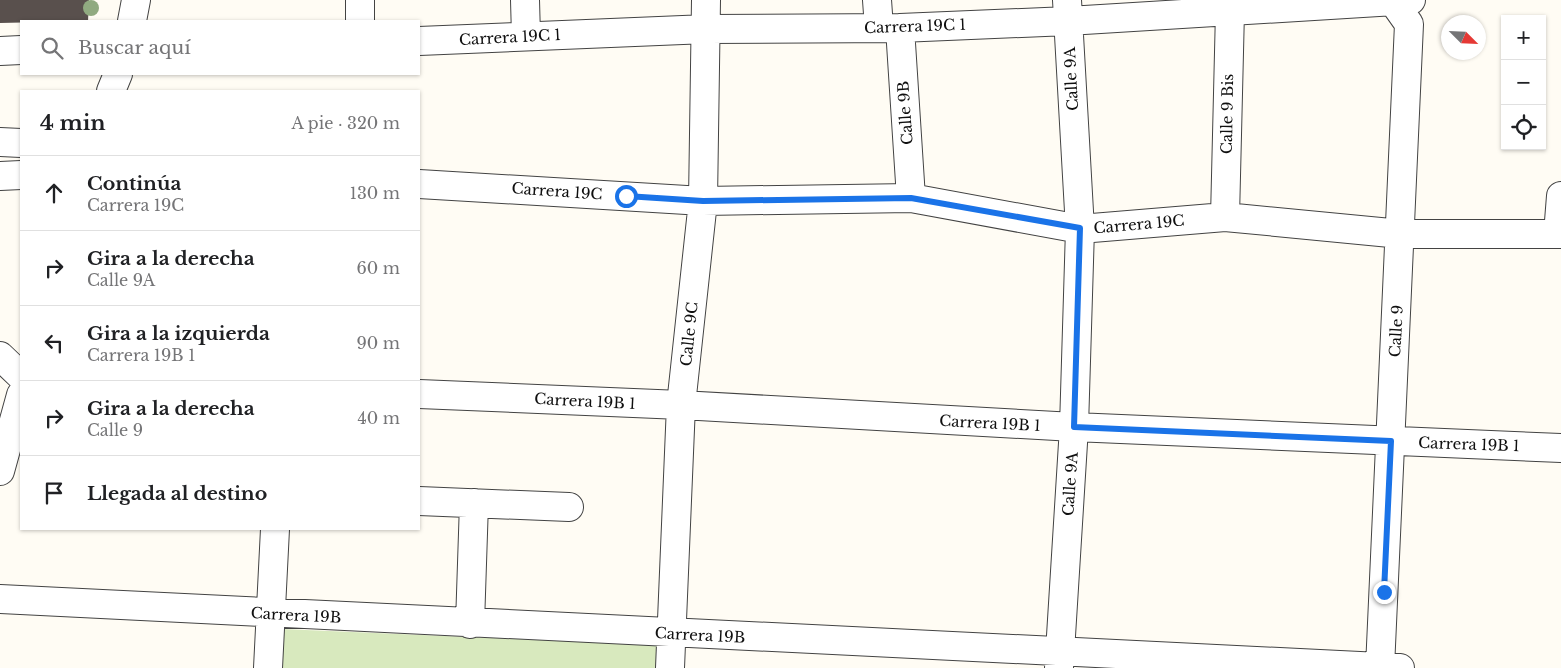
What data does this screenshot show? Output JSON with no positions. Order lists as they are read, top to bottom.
{
  "streets": {
    "street": [
      "Carrera 19C 1",
      "Calle 9A",
      "Calle 9B",
      "Calle 9 Bis",
      "Carrera 19C",
      "Calle 9",
      "Calle 9C",
      "Carrera 19B 1",
      "Carrera 19B"
    ]
  },
  "crossings": [
    ["Carrera 19C 1", "Calle 9A"],
    ["Carrera 19C 1", "Calle 9B"],
    ["Carrera 19C 1", "Calle 9 Bis"],
    ["Carrera 19C 1", "Calle 9"],
    ["Carrera 19C 1", "Calle 9C"],
    ["Calle 9A", "Carrera 19C"],
    ["Calle 9A", "Carrera 19B 1"],
    ["Calle 9A", "Carrera 19B"],
    ["Calle 9B", "Carrera 19C"],
    ["Calle 9 Bis", "Carrera 19C"],
    ["Carrera 19C", "Calle 9"],
    ["Carrera 19C", "Calle 9C"],
    ["Calle 9", "Carrera 19B 1"],
    ["Calle 9", "Carrera 19B"],
    ["Calle 9C", "Carrera 19B 1"],
    ["Calle 9C", "Carrera 19B"]
  ],
  "north": "bottom right",
  "page": {
    "map_buttons": ["+", "−"],
    "search": "Buscar aquí",
    "heading": ["4 min", "A pie · 320 m"],
    "list": [
      ["Continúa", "Carrera 19C", "130 m"],
      ["Gira a la derecha", "Calle 9A", "60 m"],
      ["Gira a la izquierda", "Carrera 19B 1", "90 m"],
      ["Gira a la derecha", "Calle 9", "40 m"],
      "Llegada al destino"
    ]
  }
}
